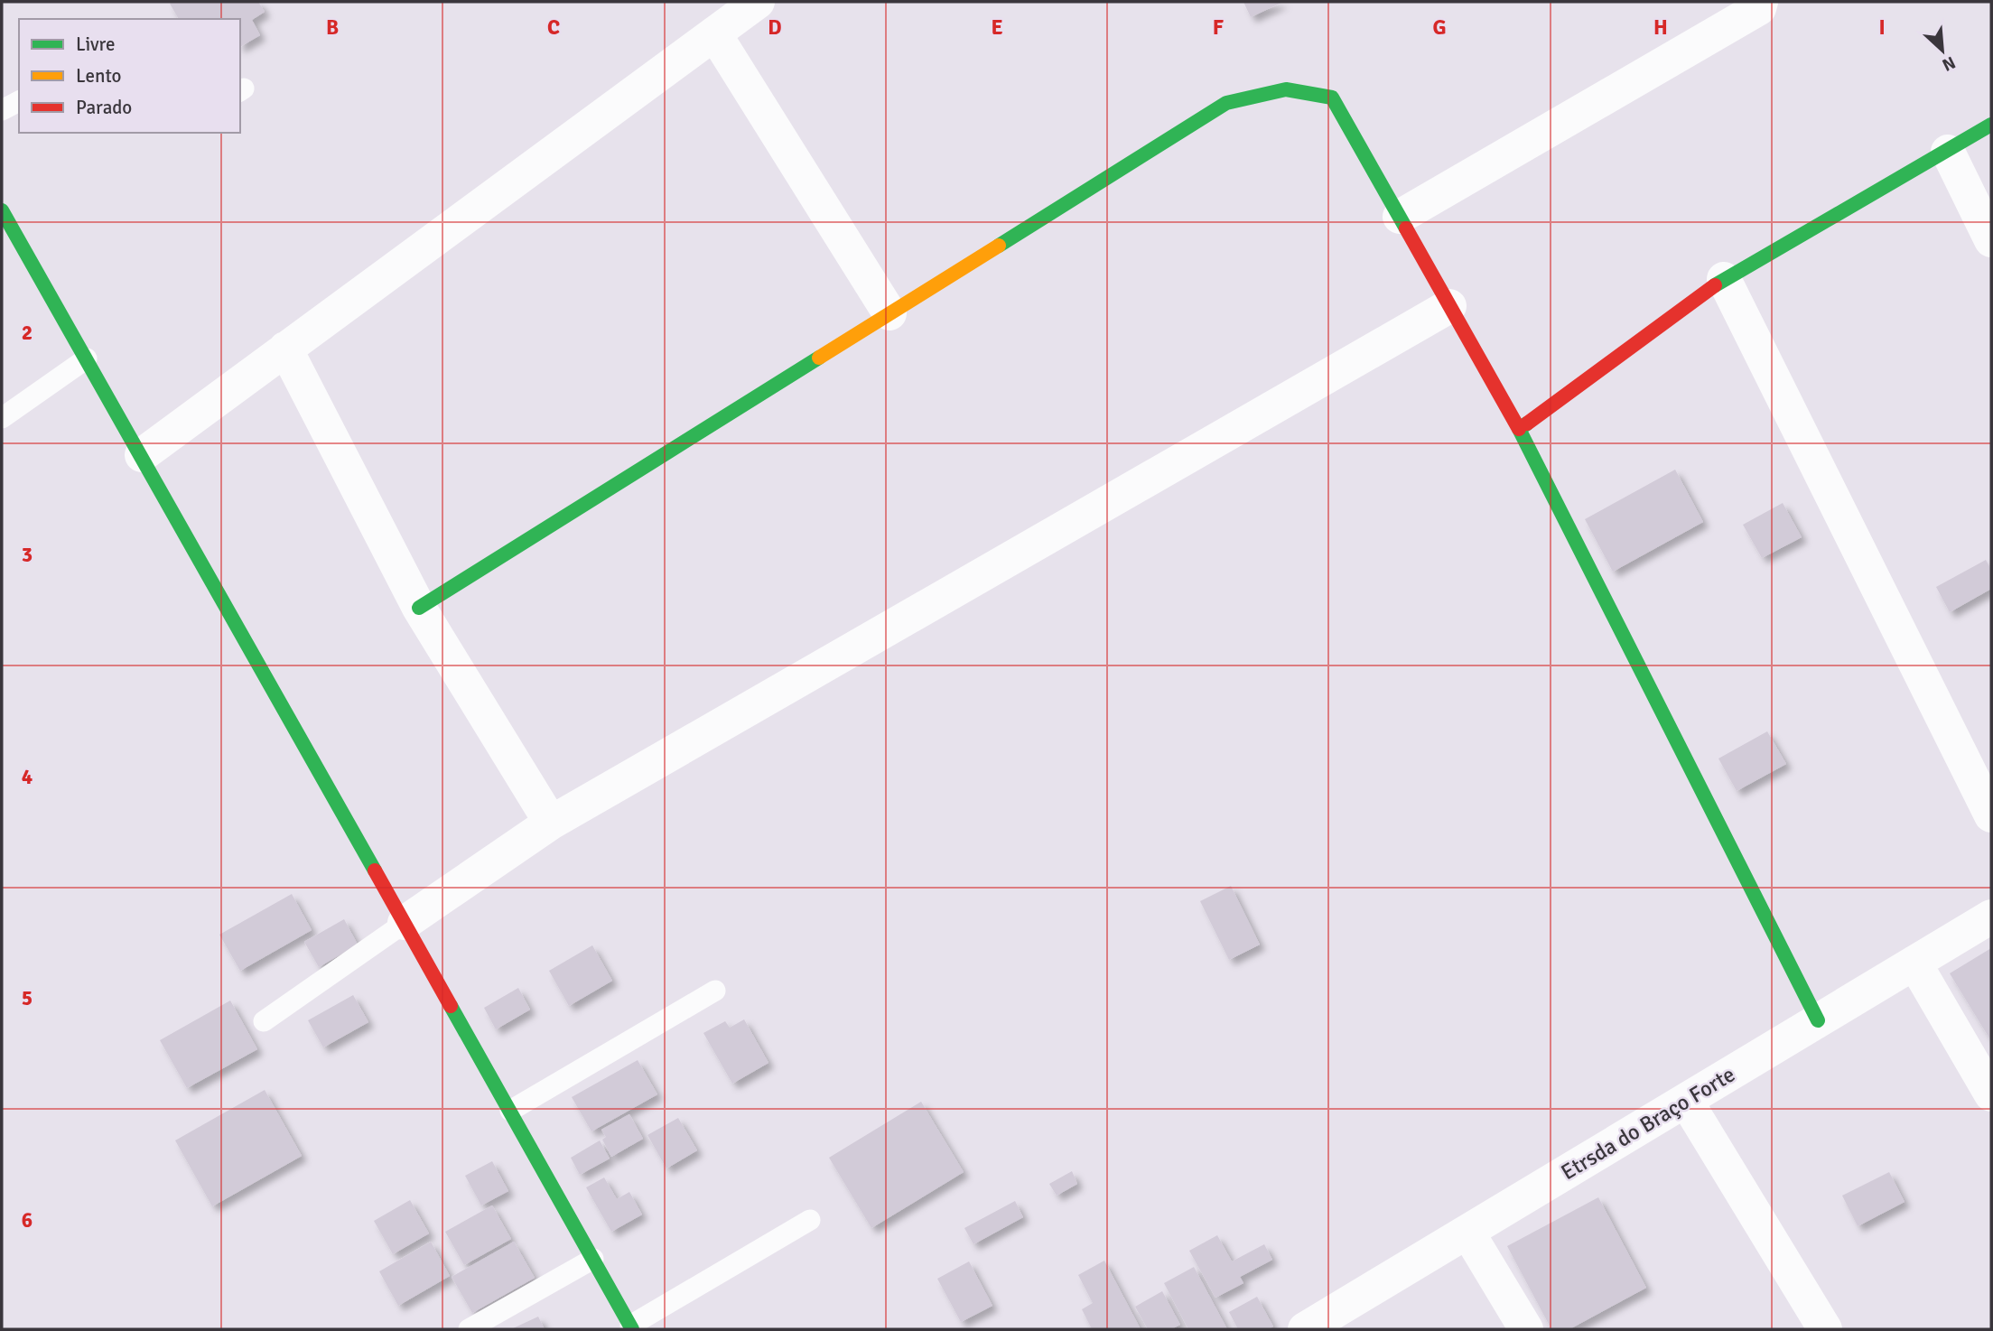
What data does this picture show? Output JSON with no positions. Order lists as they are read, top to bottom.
{
  "streets": {
    "street": ["Etrsda do Braço Forte"]
  },
  "legend": ["Livre", "Lento", "Parado"],
  "north": "bottom right",
  "grid": {
    "columns": [
      "B",
      "C",
      "D",
      "E",
      "F",
      "G",
      "H",
      "I"
    ],
    "rows": [
      "2",
      "3",
      "4",
      "5",
      "6"
    ]
  }
}
